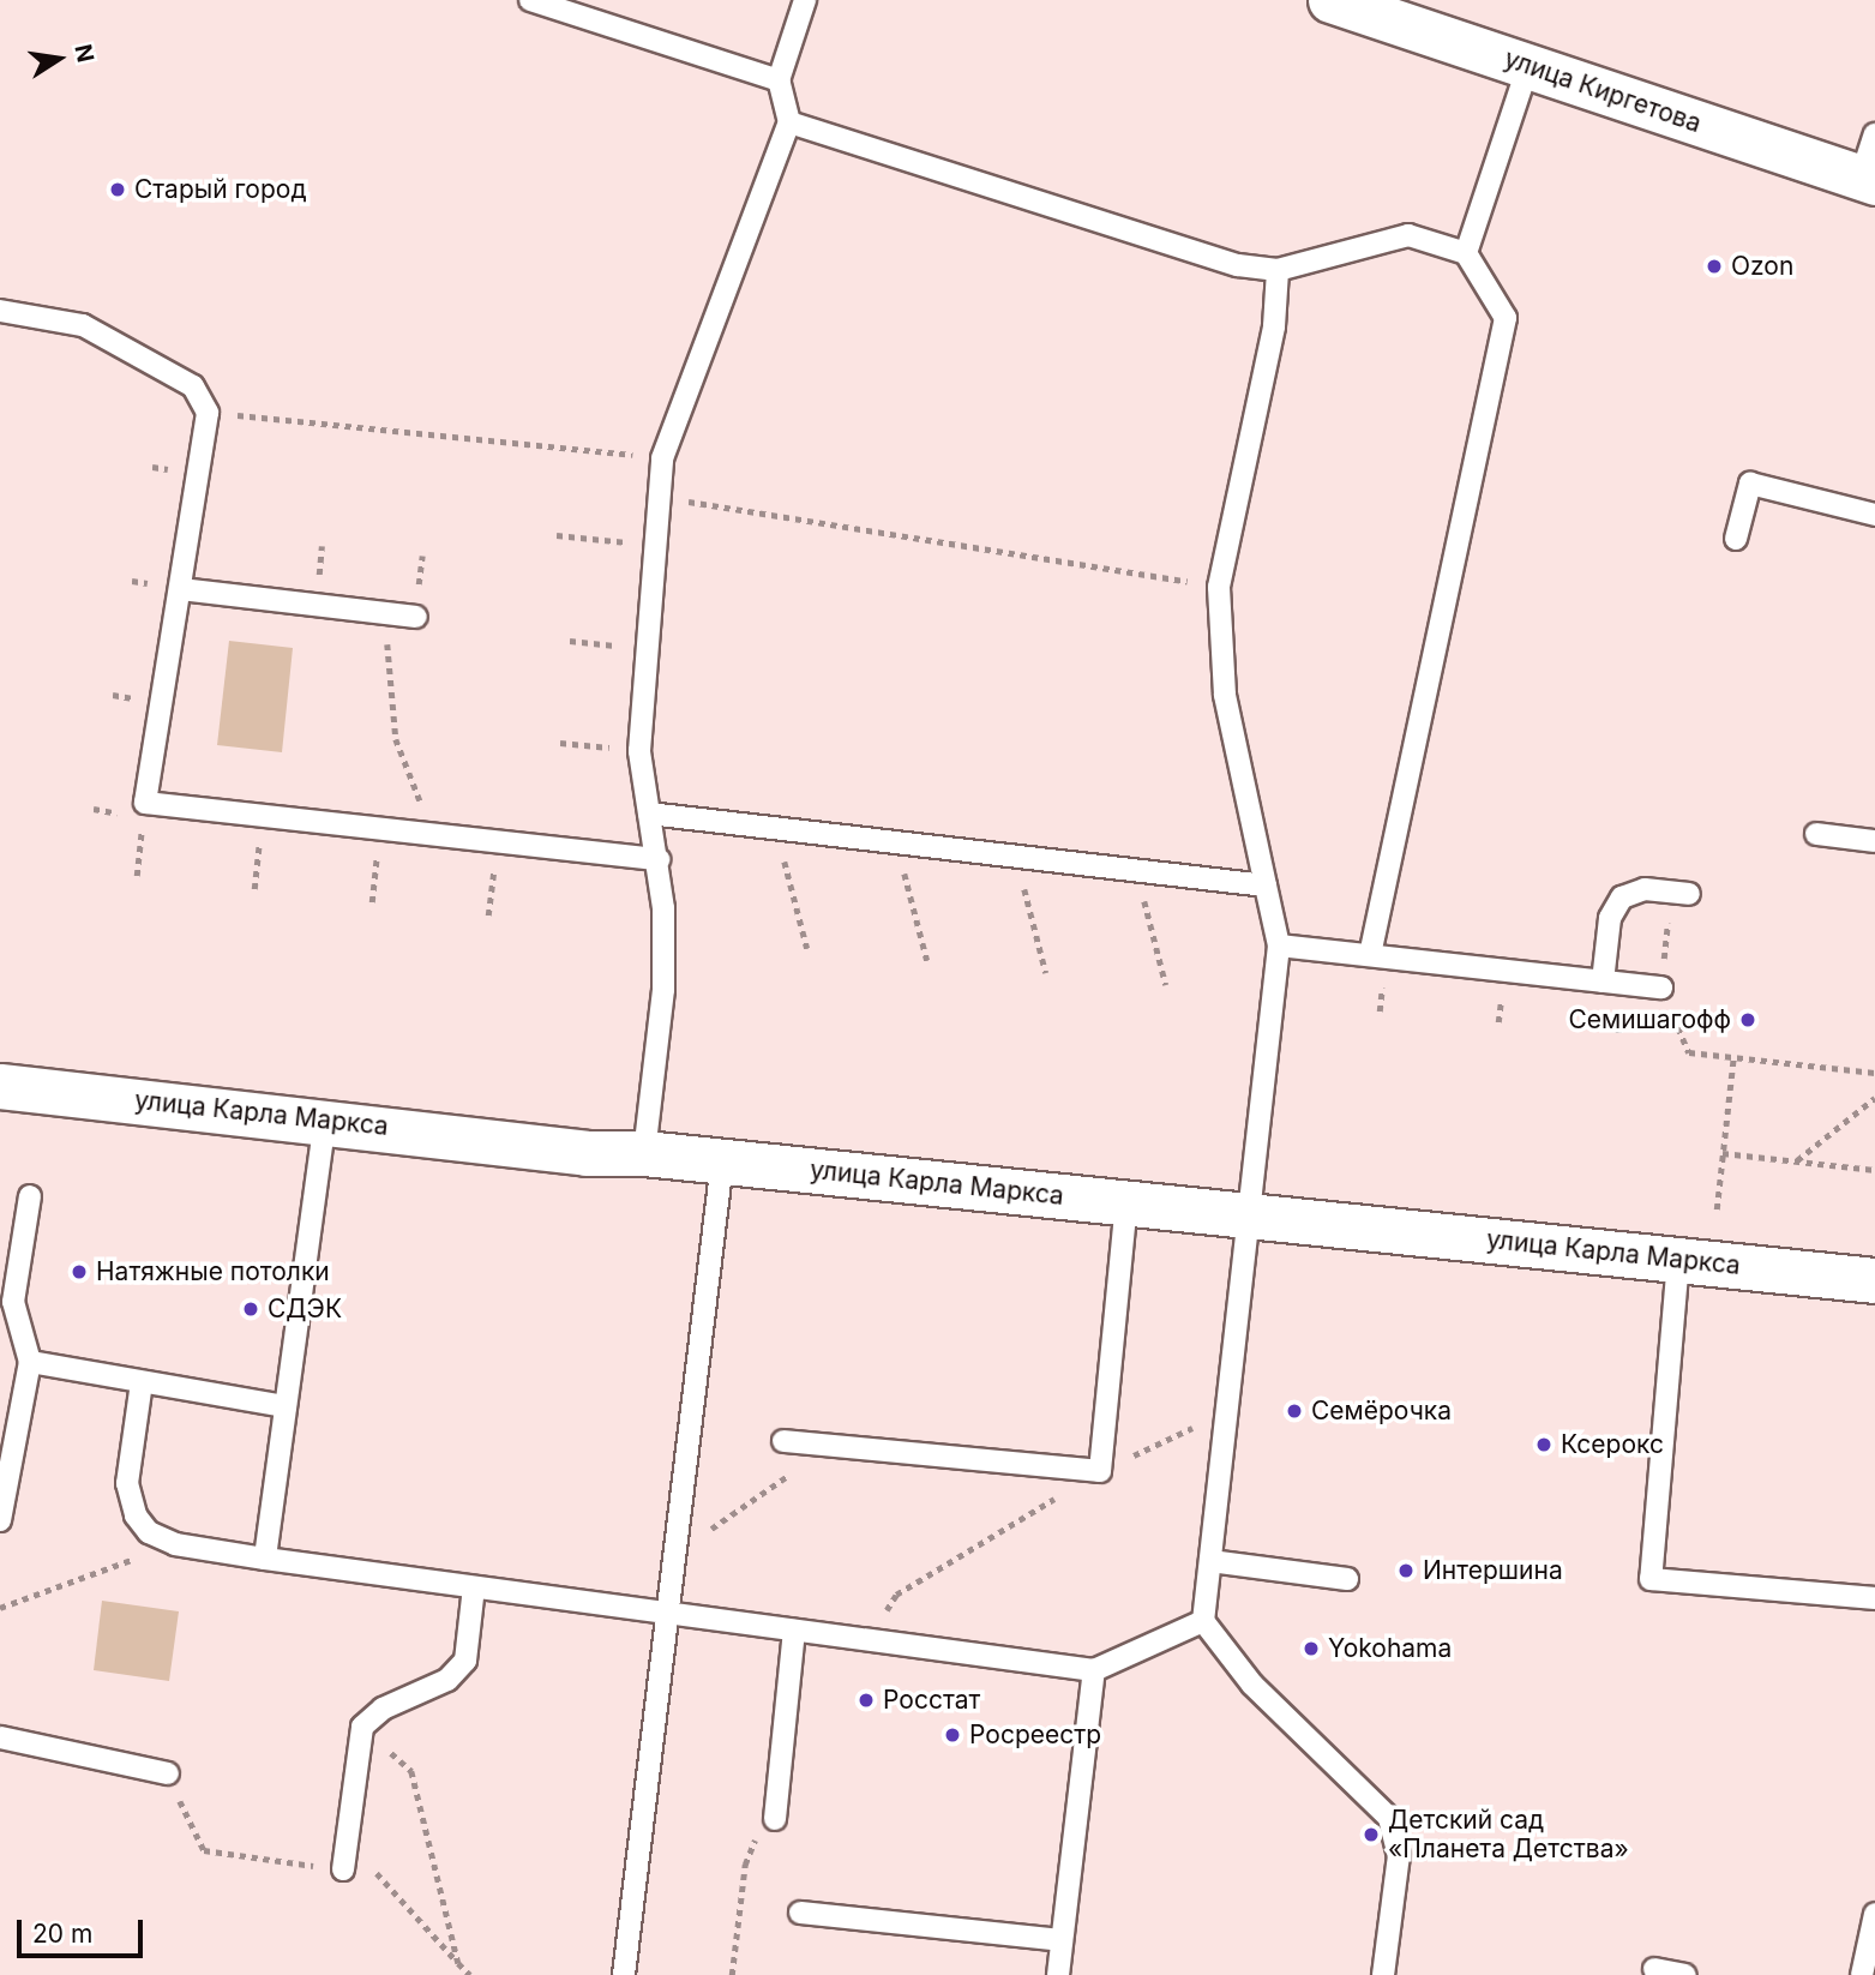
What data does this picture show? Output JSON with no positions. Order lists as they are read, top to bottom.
{
  "streets": {
    "street": ["улица Киргетова", "улица Карла Маркса"]
  },
  "places": [
    "Старый город",
    "Ozon",
    "Семишагофф",
    "Натяжные потолки",
    "СДЭК",
    "Семёрочка",
    "Ксерокс",
    "Интершина",
    "Yokohama",
    "Росстат",
    "Росреестр",
    "Детский сад «Планета Детства»"
  ],
  "scale_bar": "20 m",
  "north": "right"
}
